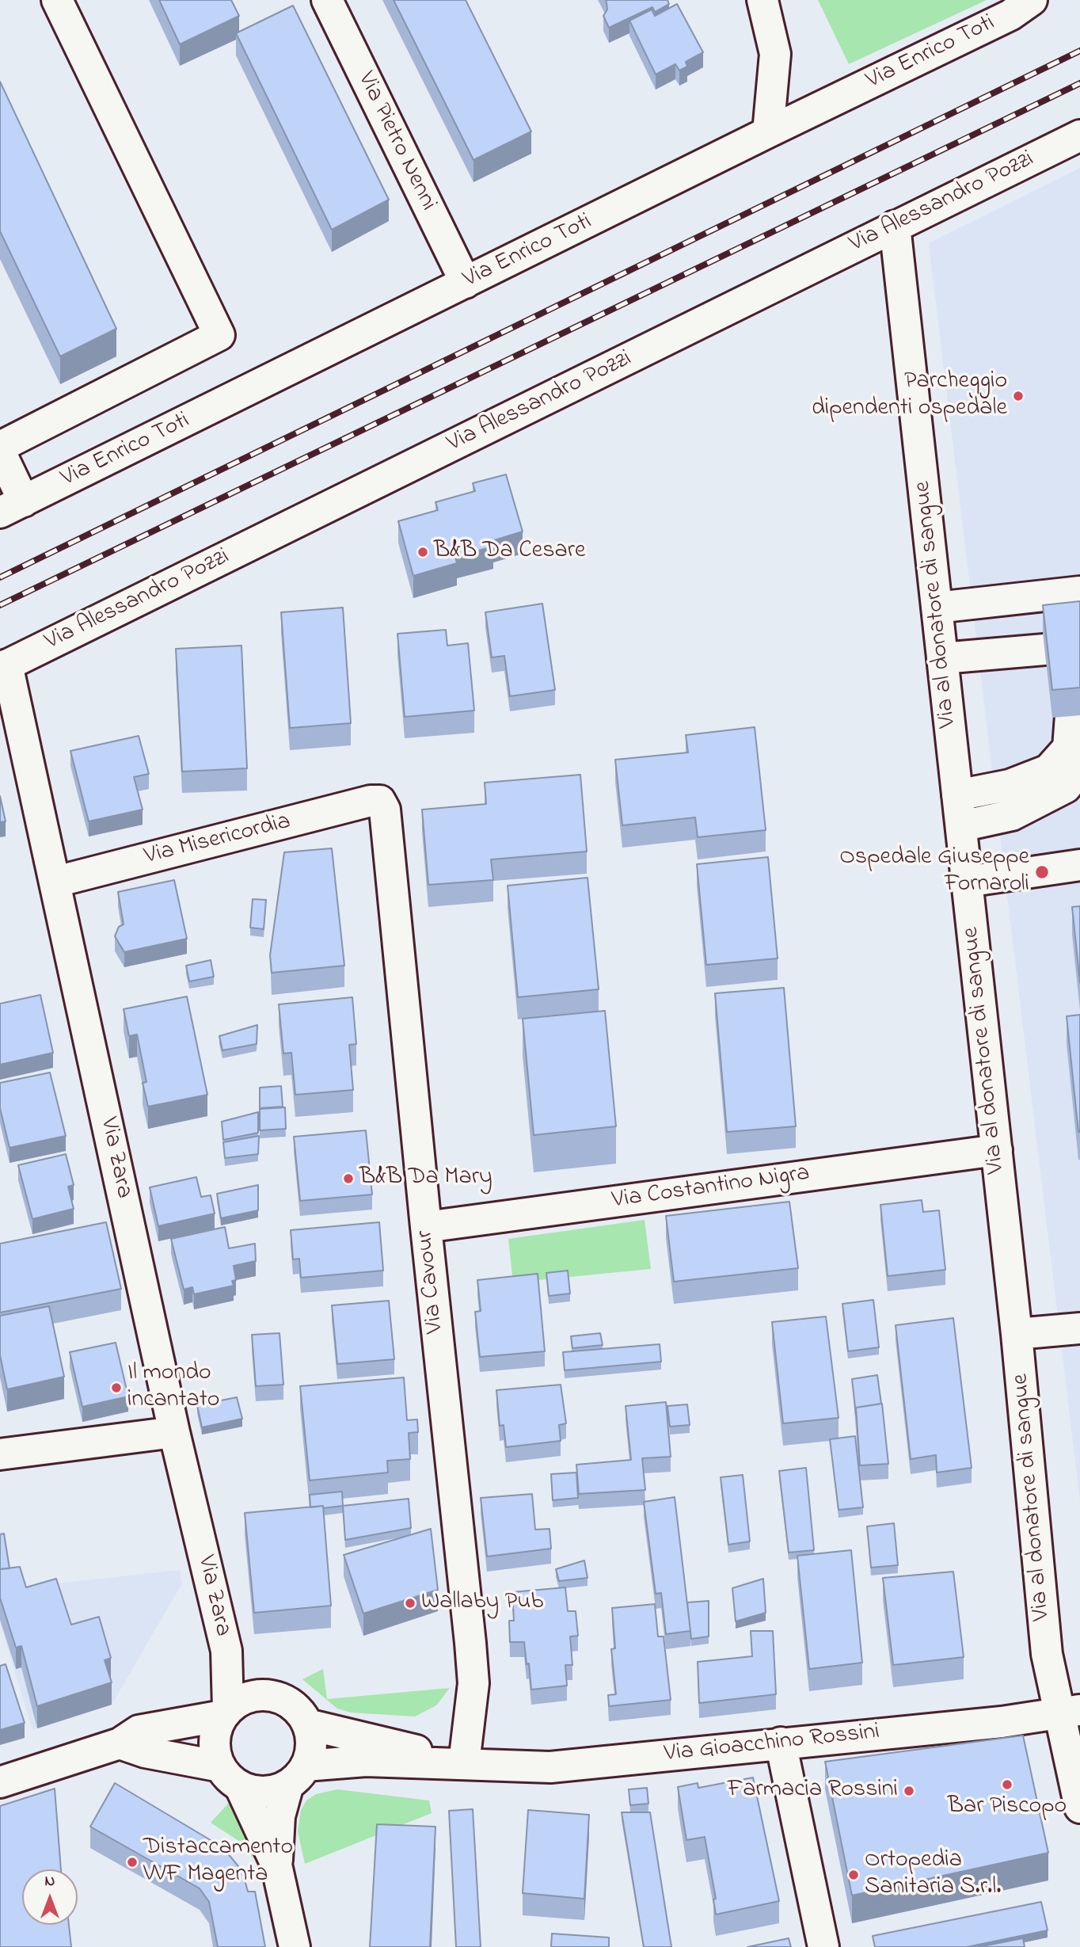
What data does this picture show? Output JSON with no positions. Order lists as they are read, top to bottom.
{
  "streets": {
    "street": [
      "Via Enrico Toti",
      "Via Pietro Nenni",
      "Via Alessandro Pozzi",
      "Via al donatore di sangue",
      "Via Misericordia",
      "Via Zara",
      "Via Costantino Nigra",
      "Via Cavour",
      "Via Gioacchino Rossini"
    ]
  },
  "crossings": [
    ["Via Enrico Toti", "Via Pietro Nenni"],
    ["Via Alessandro Pozzi", "Via al donatore di sangue"],
    ["Via Alessandro Pozzi", "Via Zara"],
    ["Via al donatore di sangue", "Via Costantino Nigra"],
    ["Via al donatore di sangue", "Via Gioacchino Rossini"],
    ["Via Misericordia", "Via Zara"],
    ["Via Misericordia", "Via Cavour"],
    ["Via Zara", "Via Gioacchino Rossini"],
    ["Via Costantino Nigra", "Via Cavour"],
    ["Via Cavour", "Via Gioacchino Rossini"]
  ],
  "places": [
    "Parcheggio dipendenti ospedale",
    "B&B Da Cesare",
    "Ospedale Giuseppe Fornaroli",
    "B&B Da Mary",
    "Il mondo incantato",
    "Wallaby Pub",
    "Bar Piscopo",
    "Farmacia Rossini",
    "Distaccamento VVF Magenta",
    "Ortopedia Sanitaria S.r.l."
  ],
  "north": "top"
}
